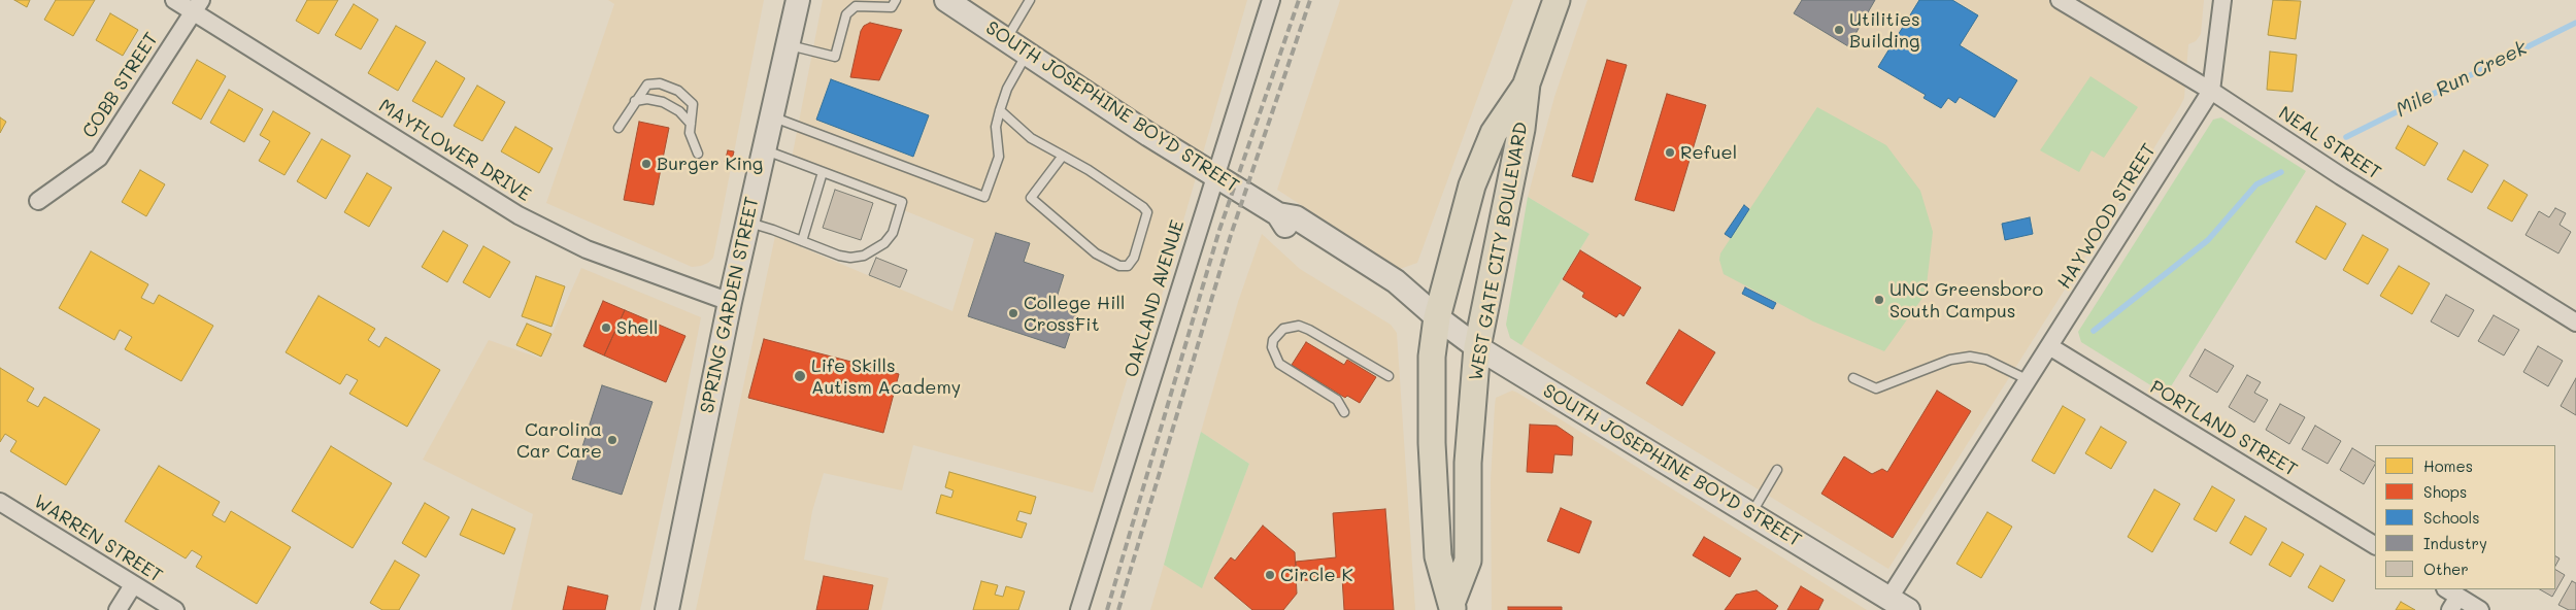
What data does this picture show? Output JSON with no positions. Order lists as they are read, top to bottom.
{
  "streets": {
    "main road": ["SOUTH JOSEPHINE BOYD STREET", "WEST GATE CITY BOULEVARD", "SPRING GARDEN STREET"],
    "street": [
      "COBB STREET",
      "NEAL STREET",
      "MAYFLOWER DRIVE",
      "HAYWOOD STREET",
      "OAKLAND AVENUE",
      "PORTLAND STREET",
      "WARREN STREET"
    ]
  },
  "crossings": [
    ["COBB STREET", "MAYFLOWER DRIVE"],
    ["SOUTH JOSEPHINE BOYD STREET", "HAYWOOD STREET"],
    ["SOUTH JOSEPHINE BOYD STREET", "WEST GATE CITY BOULEVARD"],
    ["SOUTH JOSEPHINE BOYD STREET", "OAKLAND AVENUE"],
    ["NEAL STREET", "HAYWOOD STREET"],
    ["MAYFLOWER DRIVE", "SPRING GARDEN STREET"],
    ["HAYWOOD STREET", "PORTLAND STREET"]
  ],
  "water": ["Mile Run Creek"],
  "places": [
    "Utilities Building",
    "Refuel",
    "Burger King",
    "UNC Greensboro South Campus",
    "College Hill CrossFit",
    "Shell",
    "Life Skills Autism Academy",
    "Carolina Car Care",
    "Circle K"
  ],
  "legend": [
    "Homes",
    "Shops",
    "Schools",
    "Industry",
    "Other"
  ]
}
